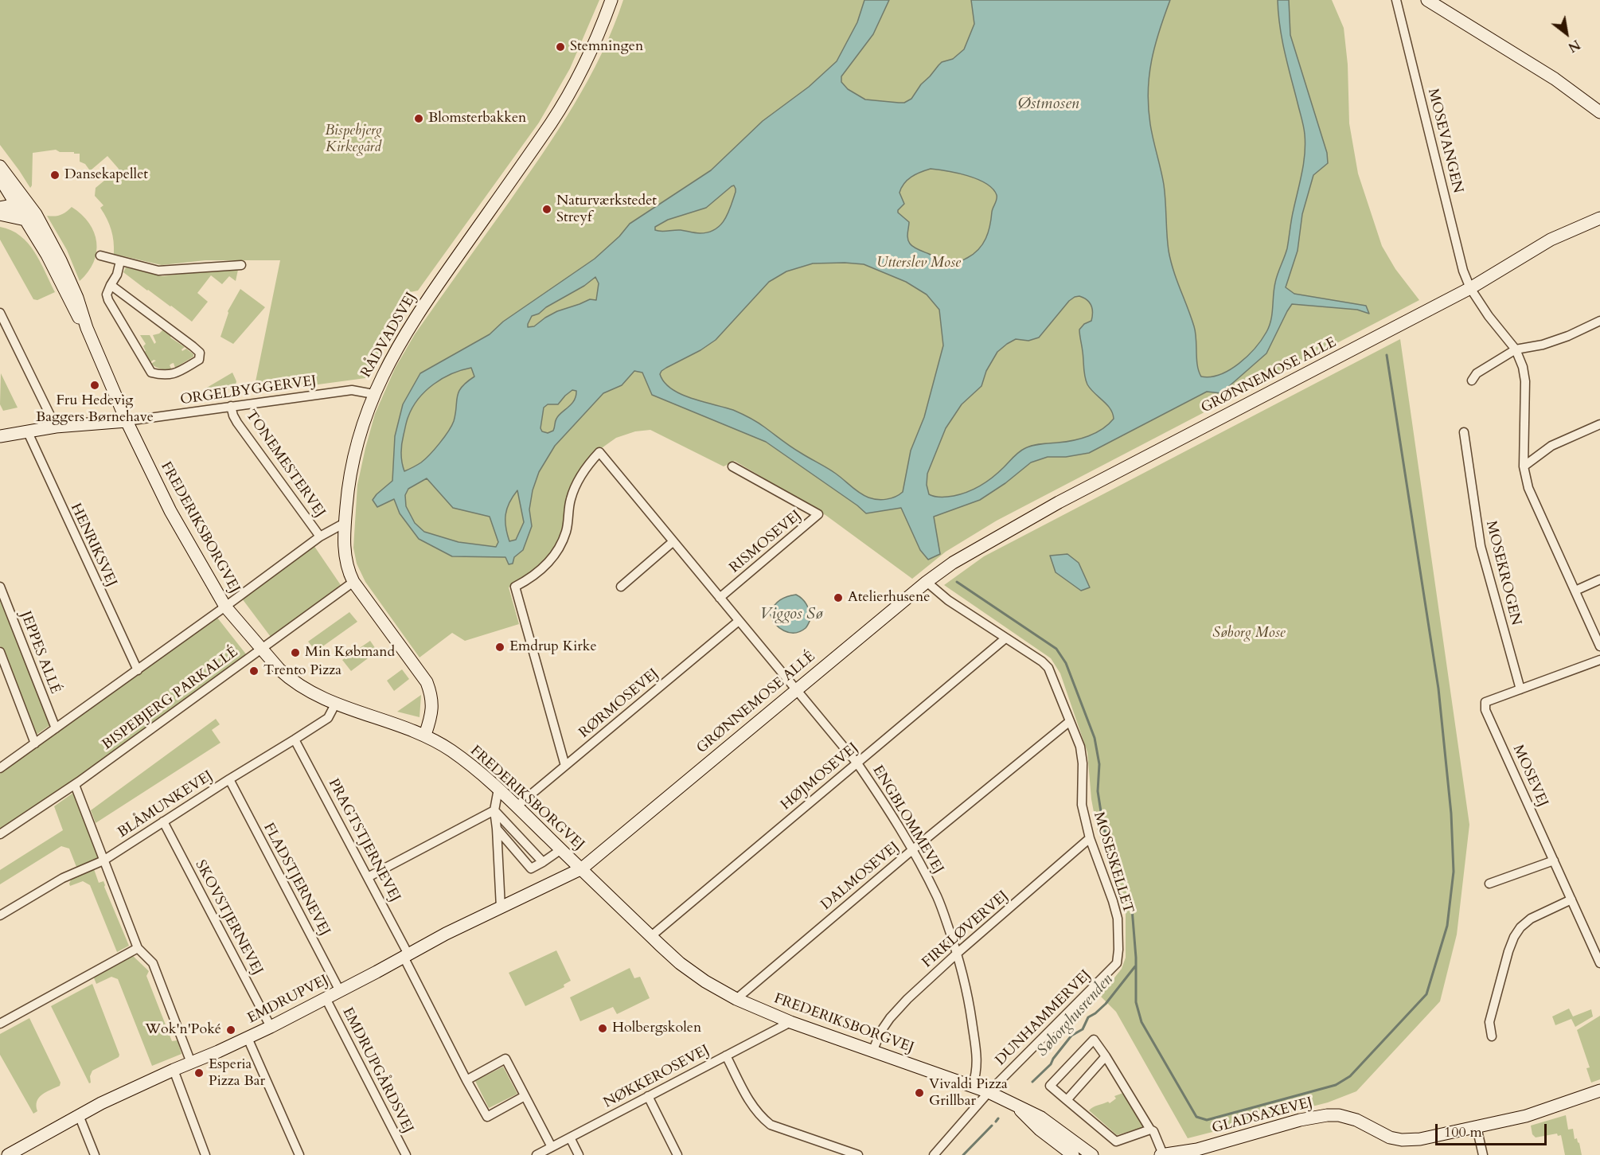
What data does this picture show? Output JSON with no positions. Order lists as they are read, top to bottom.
{
  "streets": {
    "street": [
      "MOSEVANGEN",
      "RÅDVADSVEJ",
      "GRØNNEMOSE ALLE",
      "ORGELBYGGERVEJ",
      "TONEMESTERVEJ",
      "FREDERIKSBORGVEJ",
      "RISMOSEVEJ",
      "HENRIKSVEJ",
      "MOSEKROGEN",
      "JEPPES ALLÉ",
      "BISPEBJERG PARKALLÉ",
      "GRØNNEMOSE ALLÉ",
      "RØRMOSEVEJ",
      "MOSEVEJ",
      "HØJMOSEVEJ",
      "BLÅMUNKEVEJ",
      "ENGBLOMMEVEJ",
      "PRAGTSTJERNEVEJ",
      "MOSESKELLET",
      "DALMOSEVEJ",
      "FLADSTJERNEVEJ",
      "SKOVSTJERNEVEJ",
      "FIRKLØVERVEJ",
      "EMDRUPVEJ",
      "DUNHAMMERVEJ",
      "EMDRUPGÅRDSVEJ",
      "NØKKEROSEVEJ",
      "GLADSAXEVEJ"
    ]
  },
  "crossings": [
    ["MOSEVANGEN", "GRØNNEMOSE ALLE"],
    ["RÅDVADSVEJ", "ORGELBYGGERVEJ"],
    ["RÅDVADSVEJ", "FREDERIKSBORGVEJ"],
    ["RÅDVADSVEJ", "BISPEBJERG PARKALLÉ"],
    ["GRØNNEMOSE ALLE", "GRØNNEMOSE ALLÉ"],
    ["ORGELBYGGERVEJ", "TONEMESTERVEJ"],
    ["ORGELBYGGERVEJ", "FREDERIKSBORGVEJ"],
    ["FREDERIKSBORGVEJ", "BISPEBJERG PARKALLÉ"],
    ["FREDERIKSBORGVEJ", "GRØNNEMOSE ALLÉ"],
    ["FREDERIKSBORGVEJ", "RØRMOSEVEJ"],
    ["FREDERIKSBORGVEJ", "HØJMOSEVEJ"],
    ["FREDERIKSBORGVEJ", "BLÅMUNKEVEJ"],
    ["FREDERIKSBORGVEJ", "ENGBLOMMEVEJ"],
    ["FREDERIKSBORGVEJ", "DALMOSEVEJ"],
    ["FREDERIKSBORGVEJ", "FIRKLØVERVEJ"],
    ["FREDERIKSBORGVEJ", "EMDRUPVEJ"],
    ["FREDERIKSBORGVEJ", "DUNHAMMERVEJ"],
    ["FREDERIKSBORGVEJ", "NØKKEROSEVEJ"],
    ["RISMOSEVEJ", "ENGBLOMMEVEJ"],
    ["MOSEKROGEN", "MOSEVEJ"],
    ["GRØNNEMOSE ALLÉ", "ENGBLOMMEVEJ"],
    ["GRØNNEMOSE ALLÉ", "MOSESKELLET"],
    ["GRØNNEMOSE ALLÉ", "EMDRUPVEJ"],
    ["RØRMOSEVEJ", "ENGBLOMMEVEJ"],
    ["HØJMOSEVEJ", "ENGBLOMMEVEJ"],
    ["HØJMOSEVEJ", "MOSESKELLET"],
    ["BLÅMUNKEVEJ", "PRAGTSTJERNEVEJ"],
    ["BLÅMUNKEVEJ", "FLADSTJERNEVEJ"],
    ["BLÅMUNKEVEJ", "SKOVSTJERNEVEJ"],
    ["ENGBLOMMEVEJ", "DALMOSEVEJ"],
    ["ENGBLOMMEVEJ", "FIRKLØVERVEJ"],
    ["PRAGTSTJERNEVEJ", "EMDRUPVEJ"],
    ["MOSESKELLET", "DALMOSEVEJ"],
    ["MOSESKELLET", "FIRKLØVERVEJ"],
    ["MOSESKELLET", "DUNHAMMERVEJ"],
    ["FLADSTJERNEVEJ", "EMDRUPVEJ"],
    ["SKOVSTJERNEVEJ", "EMDRUPVEJ"],
    ["EMDRUPVEJ", "EMDRUPGÅRDSVEJ"]
  ],
  "water": ["Østmosen", "Viggos Sø", "Søborghusrenden"],
  "parks": ["Bispebjerg Kirkegård", "Utterslev Mose", "Søborg Mose"],
  "places": [
    "Stemningen",
    "Blomsterbakken",
    "Dansekapellet",
    "Naturværkstedet Streyf",
    "Fru Hedevig Baggers Børnehave",
    "Atelierhusene",
    "Emdrup Kirke",
    "Min Købmand",
    "Trento Pizza",
    "Holbergskolen",
    "Wok'n'Poké",
    "Esperia Pizza Bar",
    "Vivaldi Pizza Grillbar"
  ],
  "scale_bar": "100 m",
  "north": "bottom right"
}
